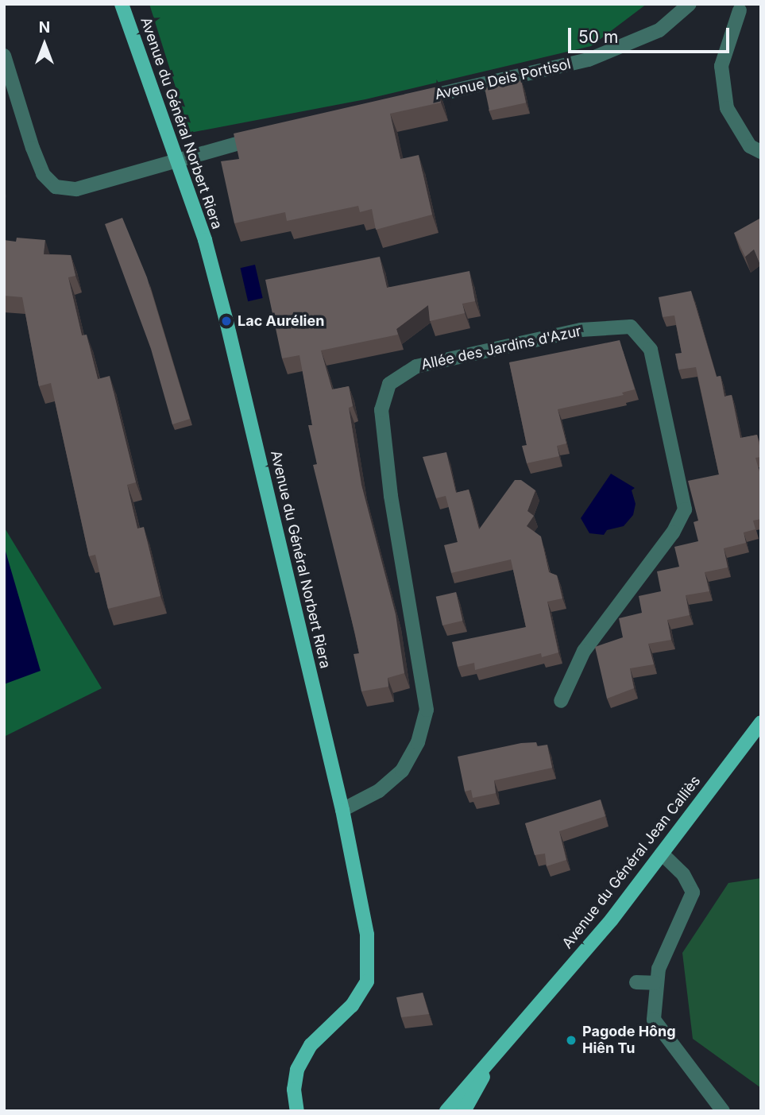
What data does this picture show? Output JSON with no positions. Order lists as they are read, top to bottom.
{
  "streets": {
    "main road": ["Avenue du Général Norbert Riera", "Avenue du Général Jean Calliès"],
    "street": ["Avenue Deis Portisol", "Allée des Jardins d'Azur"]
  },
  "crossings": [
    ["Avenue du Général Norbert Riera", "Allée des Jardins d'Azur"]
  ],
  "places": ["Lac Aurélien", "Pagode Hông Hiên Tu"],
  "scale_bar": "50 m",
  "north": "top"
}
